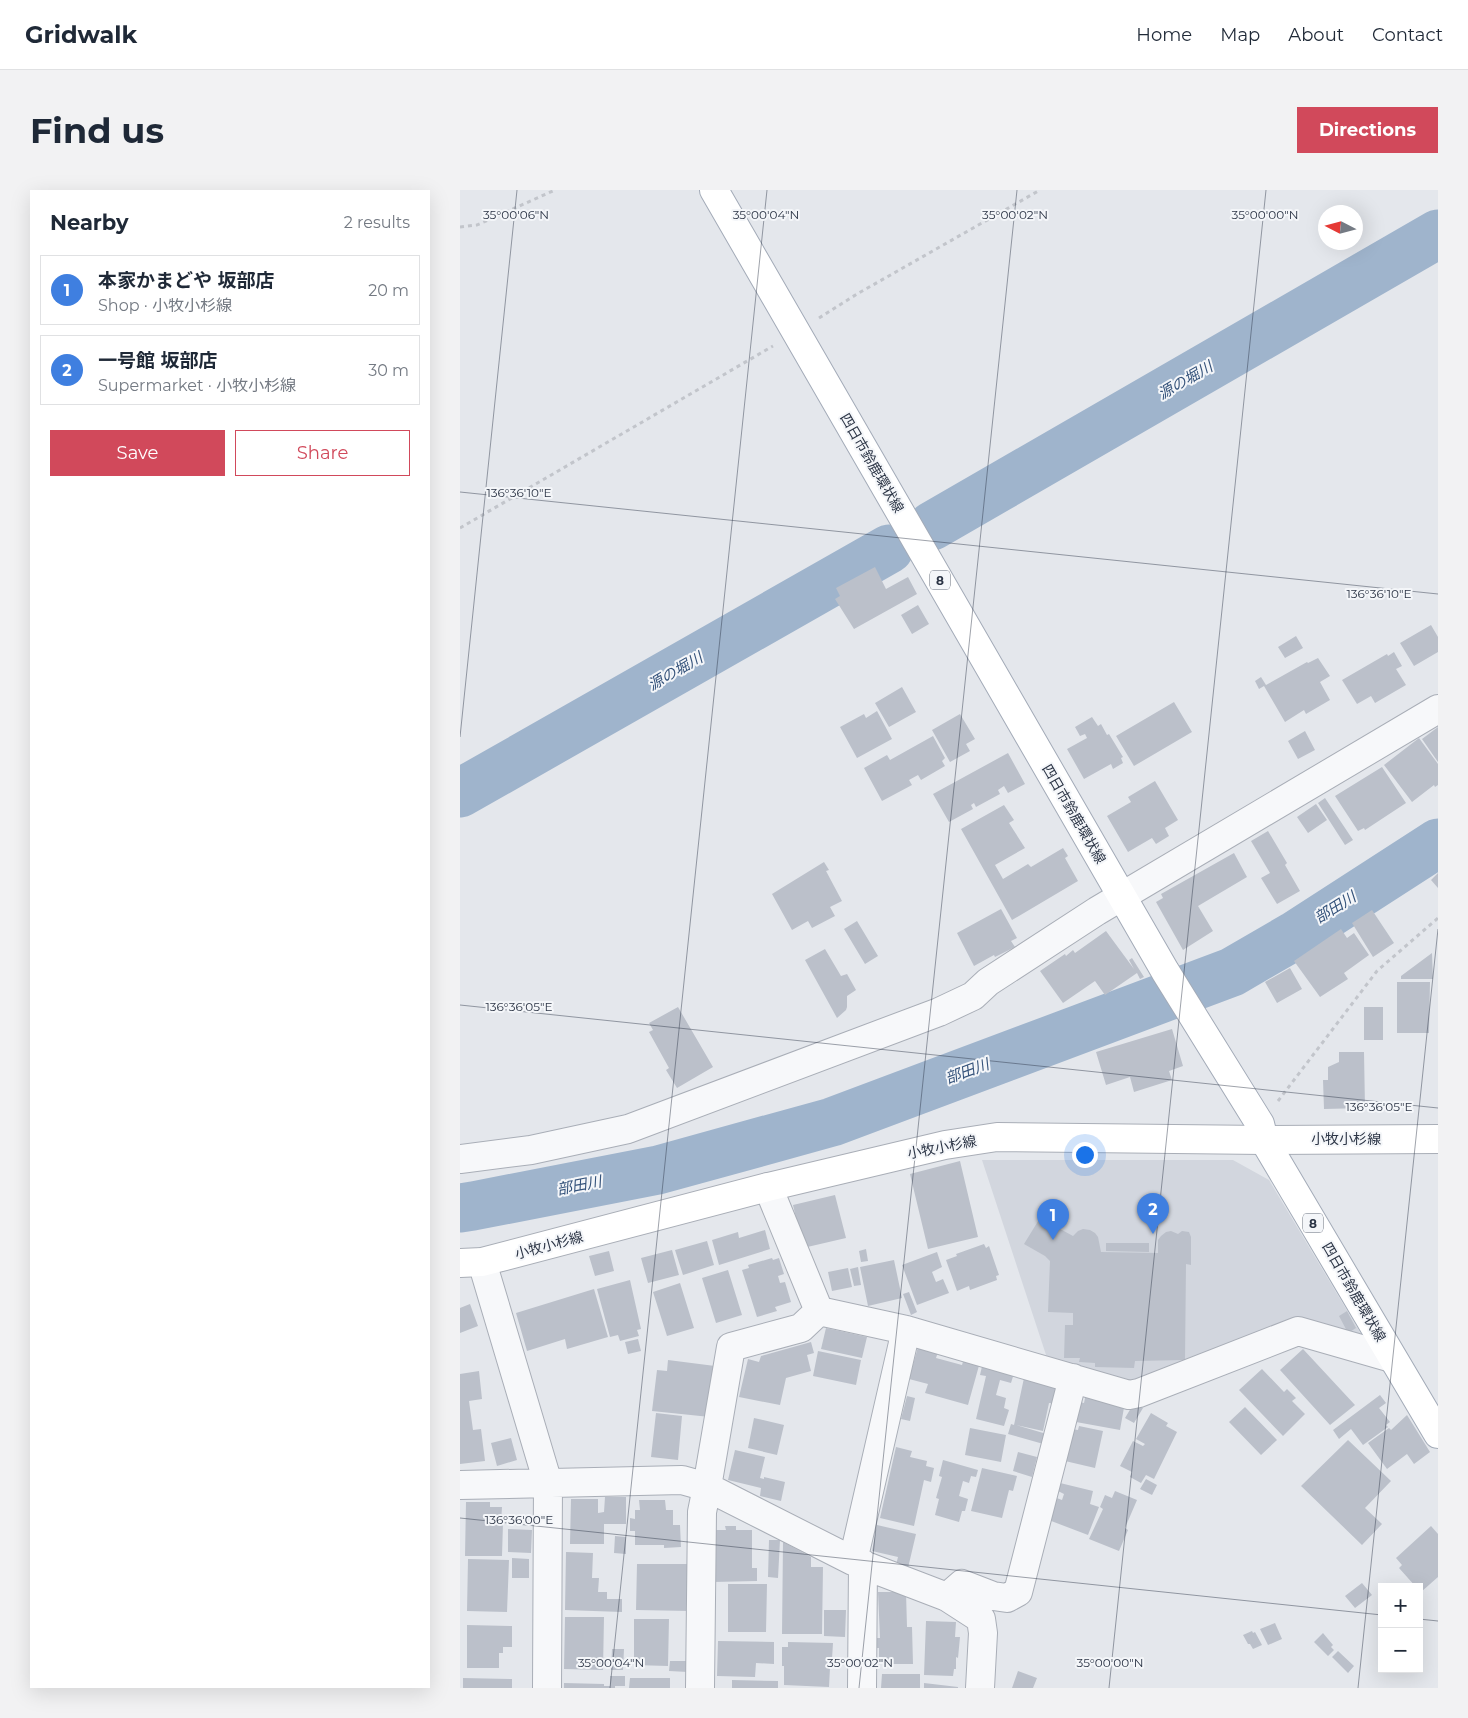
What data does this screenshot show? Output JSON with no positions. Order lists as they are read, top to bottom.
{
  "streets": {
    "main road": ["四日市鈴鹿環状線", "8", "小牧小杉線"]
  },
  "crossings": [
    ["四日市鈴鹿環状線", "小牧小杉線"]
  ],
  "water": ["源の堀川", "部田川"],
  "north": "left",
  "page": {
    "header": "Gridwalk",
    "nav": [
      "Home",
      "Map",
      "About",
      "Contact"
    ],
    "buttons": [
      "Directions",
      ["Save", "Share"]
    ],
    "title": "Find us",
    "heading": ["Nearby", "2 results"],
    "list": [
      {
        "mark": "1",
        "name": "本家かまどや 坂部店",
        "note": "Shop · 小牧小杉線",
        "value": "20 m"
      },
      {
        "mark": "2",
        "name": "一号館 坂部店",
        "note": "Supermarket · 小牧小杉線",
        "value": "30 m"
      }
    ],
    "pins": ["2", "1"],
    "map_buttons": ["+", "−"]
  },
  "coordinates": [
    "35°00'06\"N",
    "35°00'04\"N",
    "35°00'02\"N",
    "35°00'00\"N",
    "136°36'10\"E",
    "136°36'05\"E",
    "136°36'00\"E"
  ]
}
